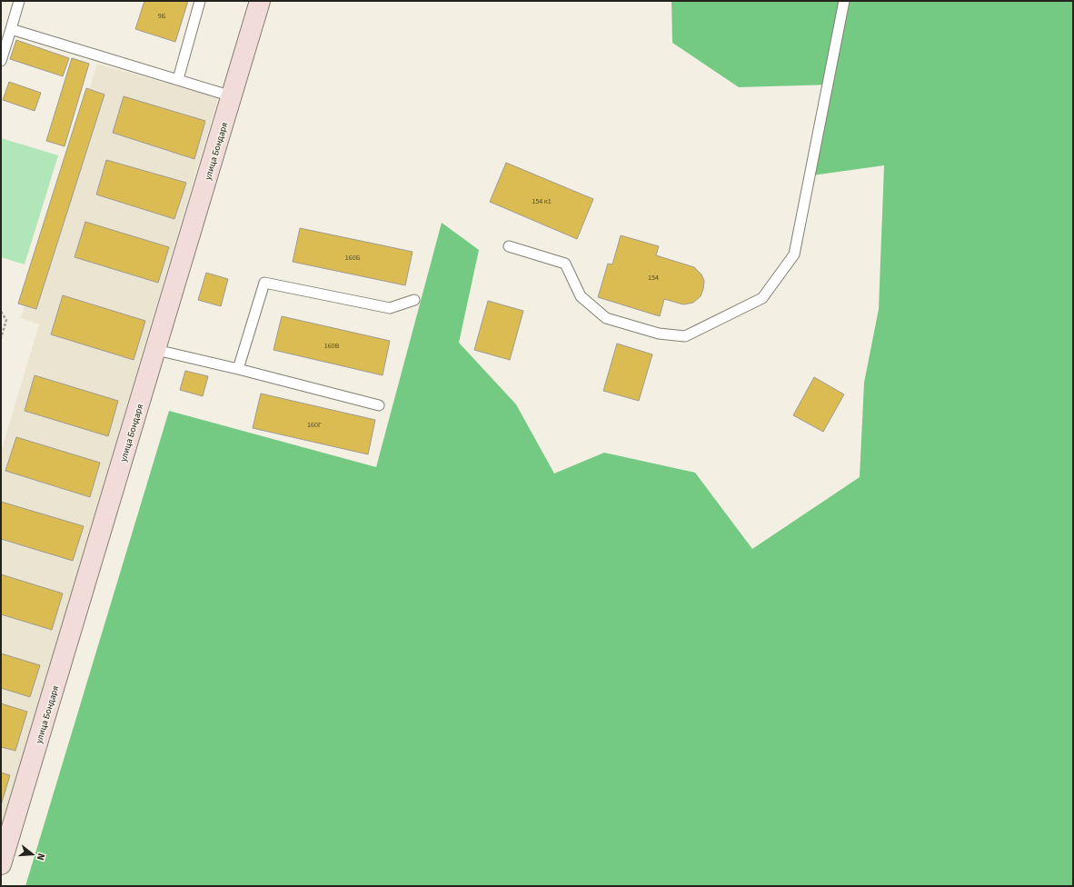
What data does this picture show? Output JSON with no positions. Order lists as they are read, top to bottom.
{
  "streets": {
    "main road": ["улица Бондаря"]
  },
  "house_numbers": [
    "9Б",
    "154 к1",
    "160Б",
    "154",
    "160В",
    "160Г"
  ],
  "north": "right"
}
